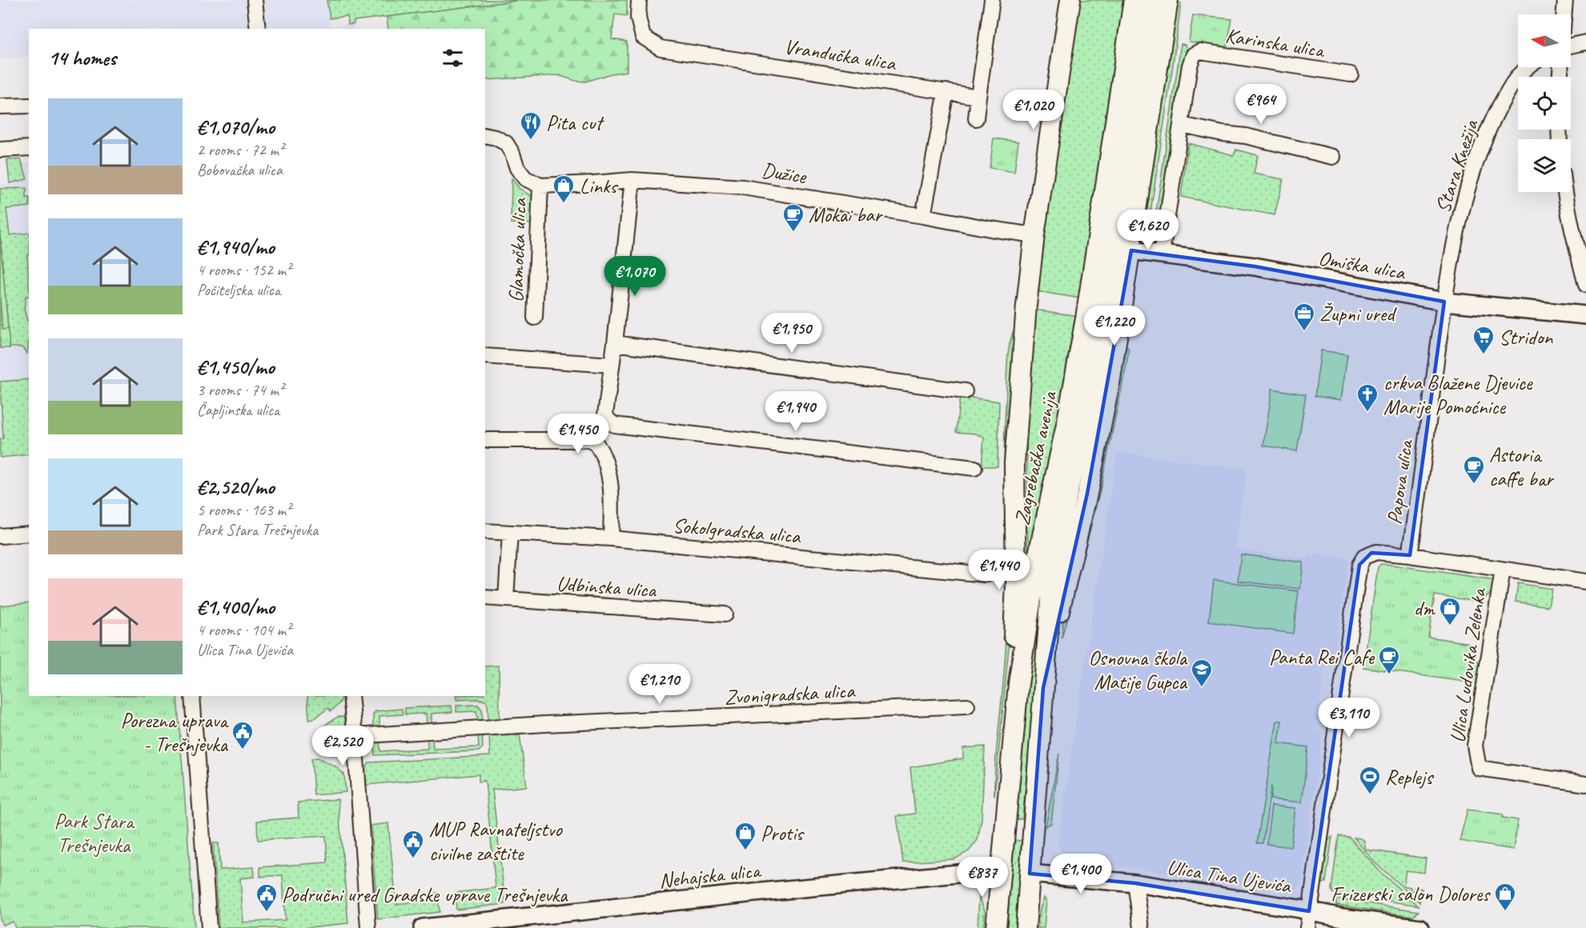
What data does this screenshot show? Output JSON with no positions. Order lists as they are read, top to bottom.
{
  "streets": {
    "main road": ["Zagrebačka avenija"],
    "street": [
      "Karinska ulica",
      "Vrandučka ulica",
      "Stara Knežija",
      "Dužice",
      "Glamočka ulica",
      "Omiška ulica",
      "Papova ulica",
      "Sokolgradska ulica",
      "Udbinska ulica",
      "Ulica Ludovika Zelenka",
      "Zvonigradska ulica",
      "Nehajska ulica",
      "Ulica Tina Ujevića"
    ]
  },
  "crossings": [
    ["Stara Knežija", "Omiška ulica"],
    ["Stara Knežija", "Papova ulica"],
    ["Dužice", "Glamočka ulica"],
    ["Omiška ulica", "Papova ulica"],
    ["Zagrebačka avenija", "Nehajska ulica"],
    ["Zagrebačka avenija", "Ulica Tina Ujevića"],
    ["Papova ulica", "Ulica Ludovika Zelenka"],
    ["Ulica Ludovika Zelenka", "Ulica Tina Ujevića"]
  ],
  "parks": ["Park Stara Trešnjevka"],
  "places": {
    "restaurant": ["Pita cut"],
    "shop": [
      "Links",
      "dm",
      "Protis",
      "Frizerski salon Dolores"
    ],
    "cafe": ["Mokai bar", "Astoria caffe bar", "Panta Rei Cafe"],
    "office": ["Župni ured"],
    "supermarket": ["Stridon"],
    "church": ["crkva Blažene Djevice Marije Pomoćnice"],
    "school or university": ["Osnovna škola Matije Gupca"],
    "public building": ["Porezna uprava - Trešnjevka", "MUP Ravnateljstvo civilne zaštite", "Područni ured Gradske uprave Trešnjevka"],
    "sports": ["Replejs"]
  },
  "north": "left",
  "page": {
    "heading": "14 homes",
    "price": [
      "€964",
      "€1,020",
      "€1,620",
      "€1,070",
      "€1,220",
      "€1,950",
      "€1,940",
      "€1,450",
      "€1,440",
      "€1,210",
      "€3,110",
      "€2,520",
      "€1,400",
      "€837"
    ],
    "list": [
      {
        "name": "€1,070/mo",
        "note": "2 rooms · 72 m² · Bobovačka ulica"
      },
      {
        "name": "€1,940/mo",
        "note": "4 rooms · 152 m² · Počiteljska ulica"
      },
      {
        "name": "€1,450/mo",
        "note": "3 rooms · 74 m² · Čapljinska ulica"
      },
      {
        "name": "€2,520/mo",
        "note": "5 rooms · 163 m² · Park Stara Trešnjevka"
      },
      {
        "name": "€1,400/mo",
        "note": "4 rooms · 104 m² · Ulica Tina Ujevića"
      }
    ]
  }
}
